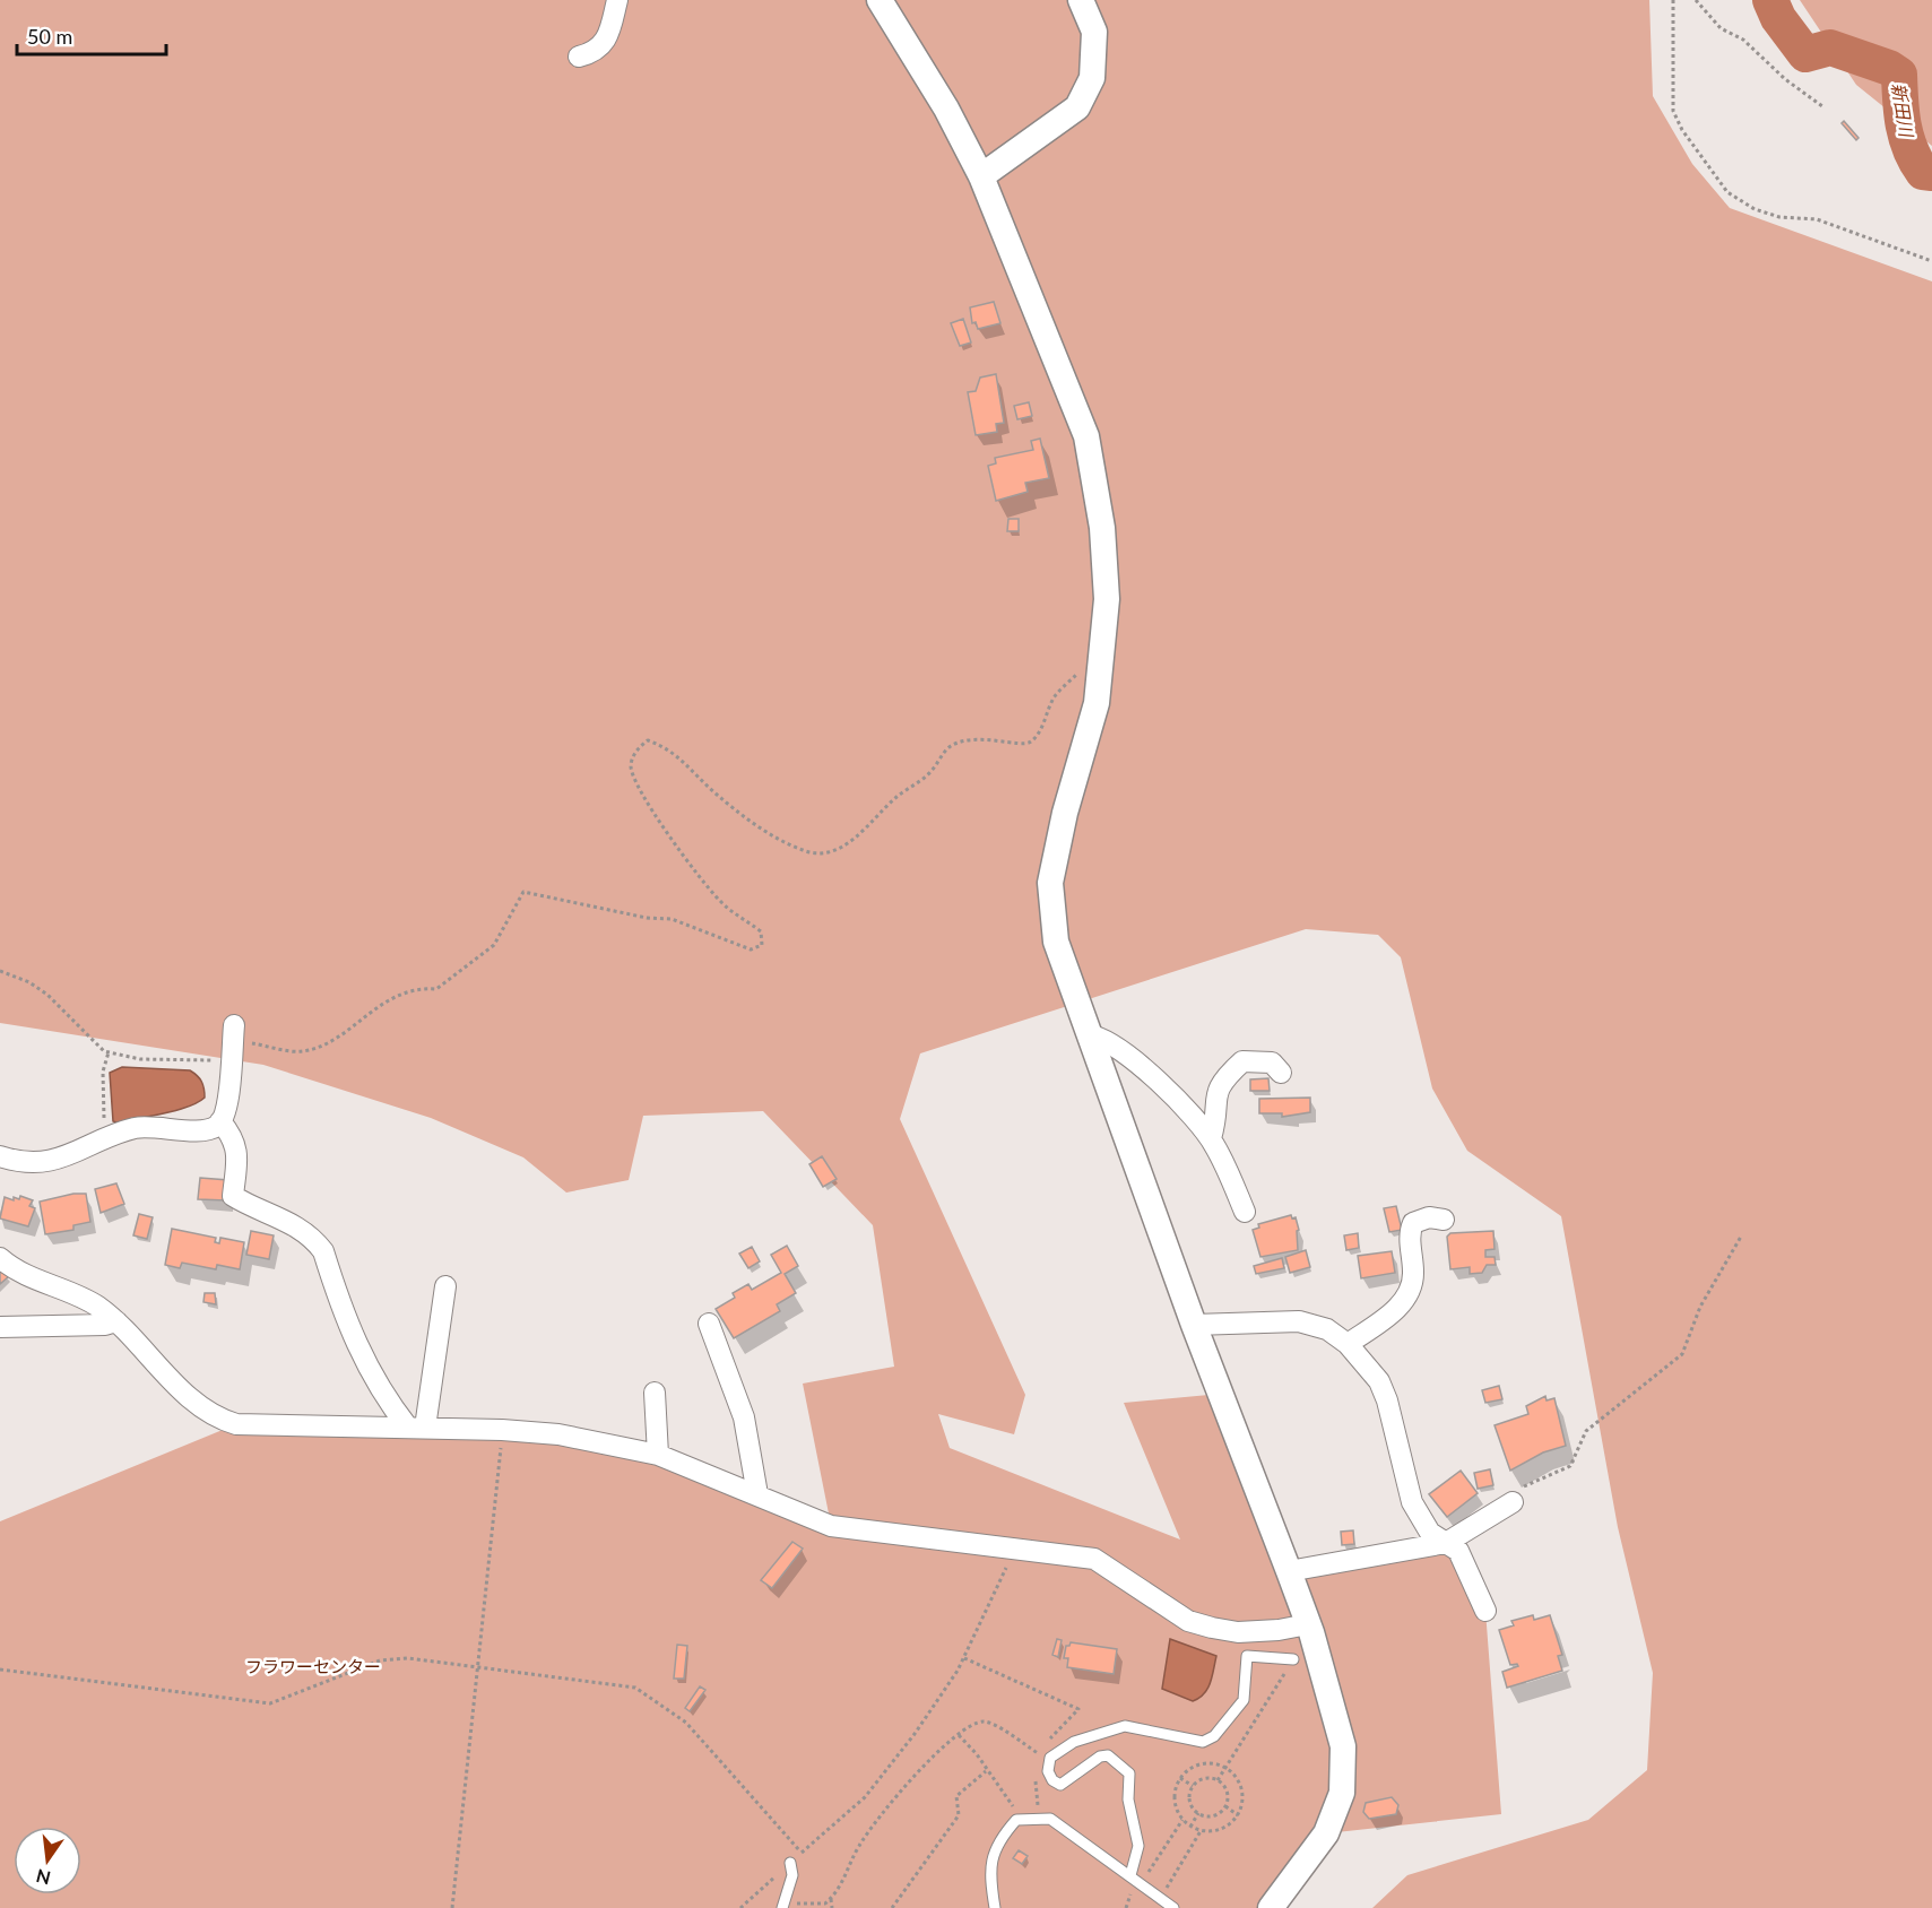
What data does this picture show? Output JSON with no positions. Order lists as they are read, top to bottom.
{
  "water": ["新田川"],
  "parks": ["フラワーセンター"],
  "scale_bar": "50 m",
  "north": "bottom"
}
